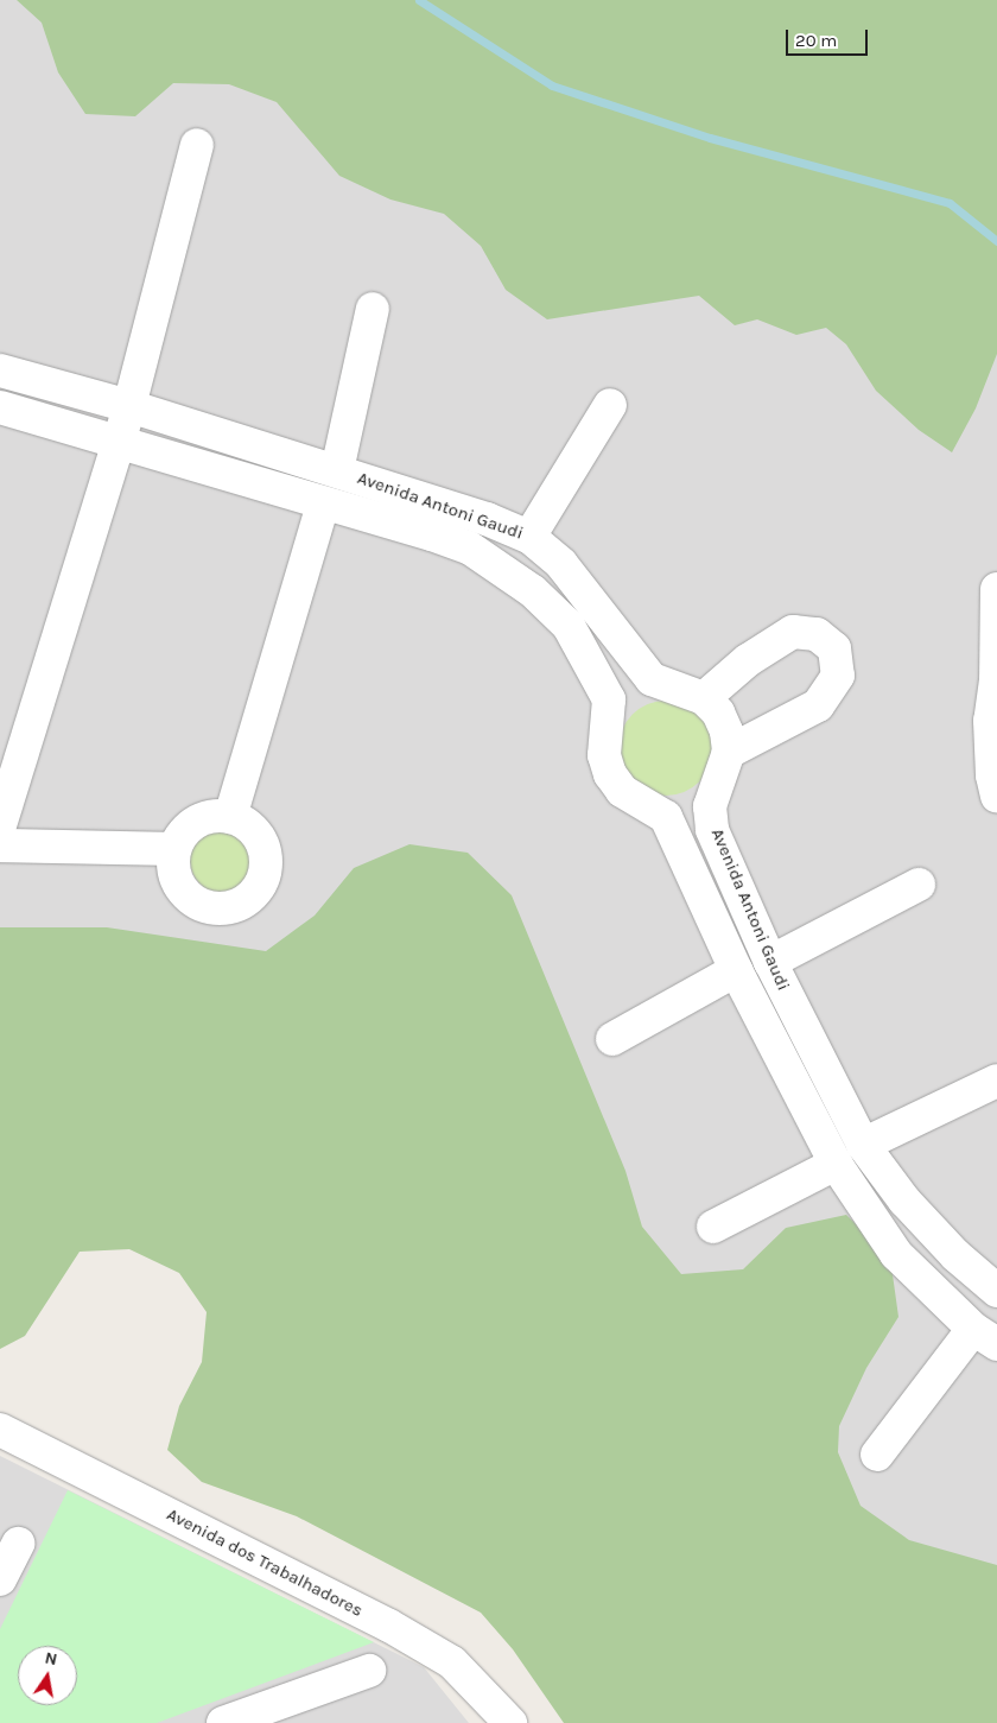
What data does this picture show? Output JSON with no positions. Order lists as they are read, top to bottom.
{
  "streets": {
    "street": ["Avenida Antoni Gaudi", "Avenida dos Trabalhadores"]
  },
  "scale_bar": "20 m",
  "north": "top"
}
